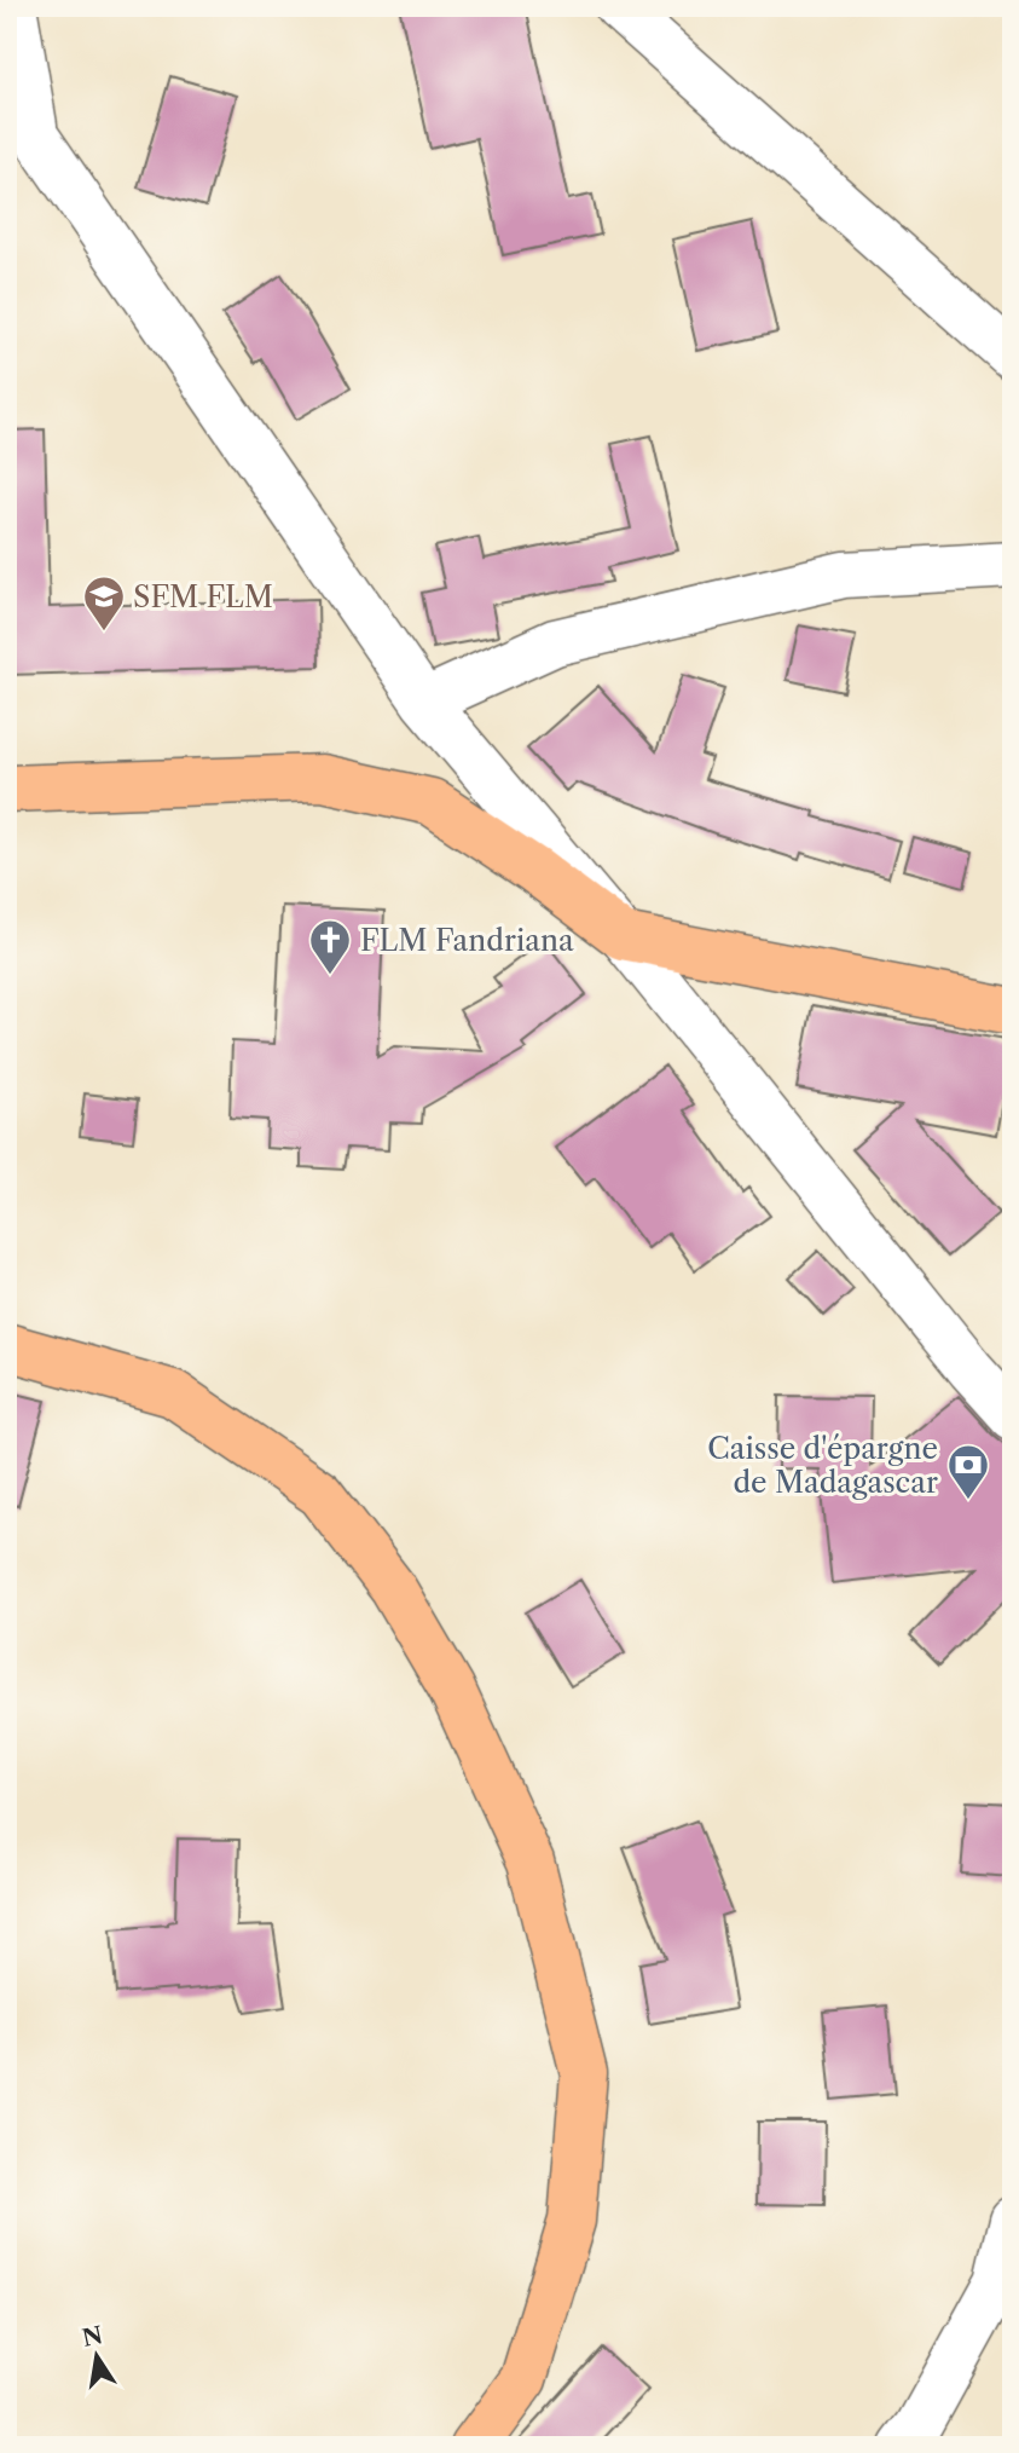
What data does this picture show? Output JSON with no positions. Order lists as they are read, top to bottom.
{
  "places": {
    "school or university": ["SFM FLM"],
    "church": ["FLM Fandriana"],
    "bank": ["Caisse d'épargne de Madagascar"]
  },
  "north": "top"
}
